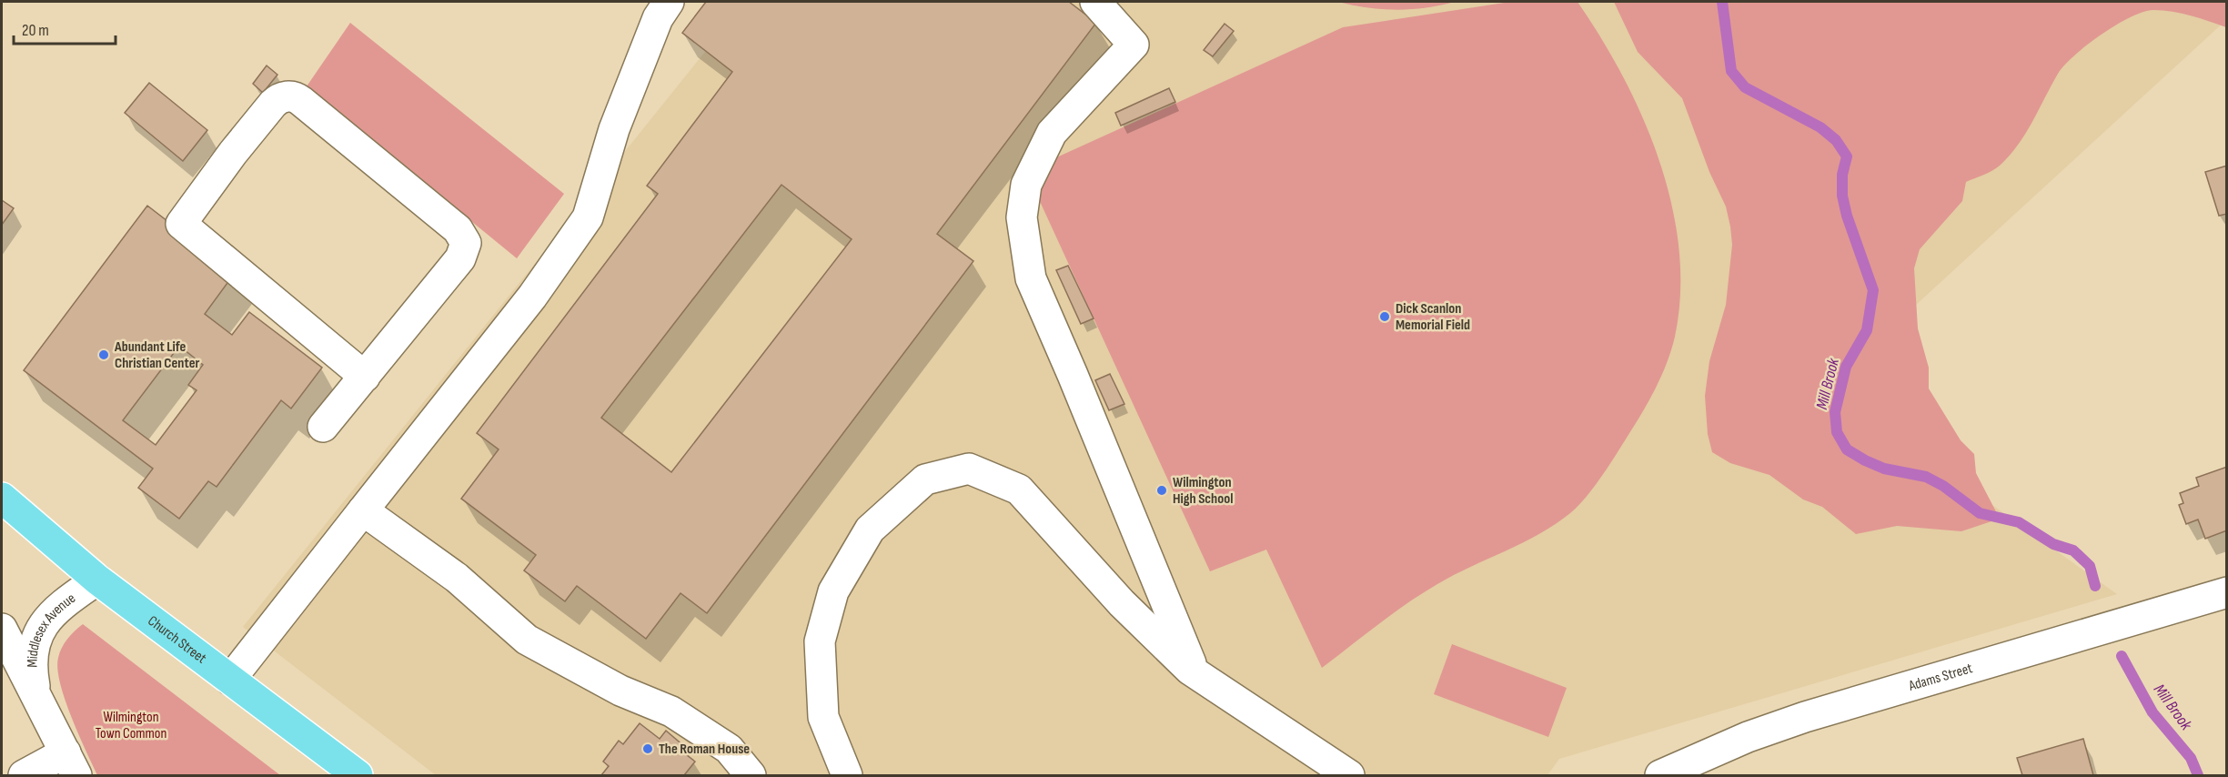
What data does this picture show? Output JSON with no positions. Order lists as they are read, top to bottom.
{
  "streets": {
    "main road": ["Church Street"],
    "street": ["Middlesex Avenue", "Adams Street"]
  },
  "crossings": [
    ["Middlesex Avenue", "Church Street"]
  ],
  "water": ["Mill Brook"],
  "parks": ["Wilmington Town Common"],
  "places": [
    "Dick Scanlon Memorial Field",
    "Abundant Life Christian Center",
    "Wilmington High School",
    "The Roman House"
  ],
  "scale_bar": "20 m"
}
